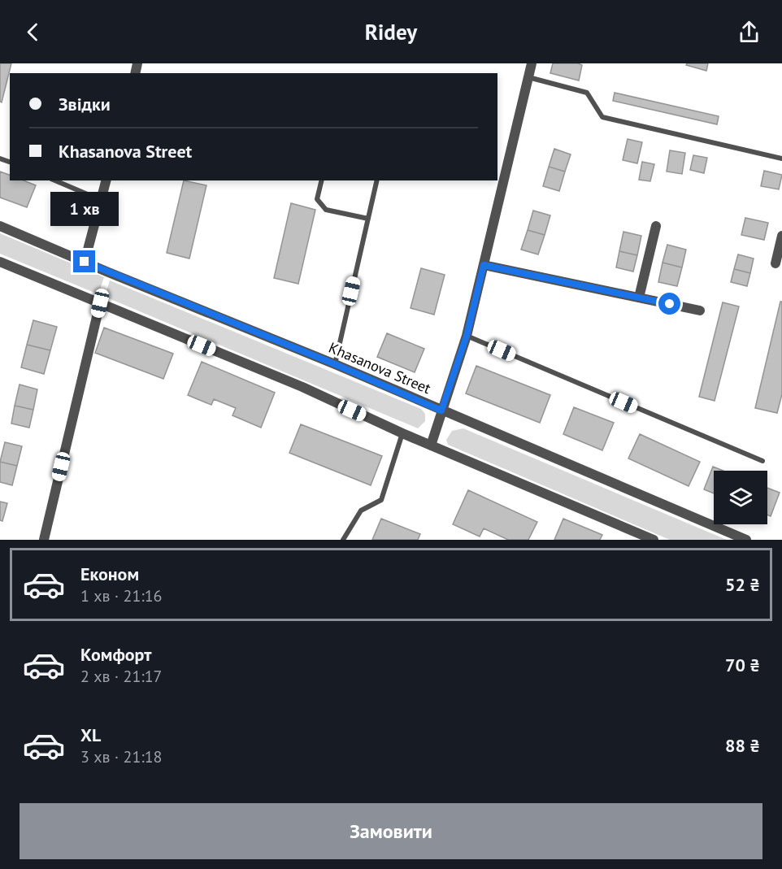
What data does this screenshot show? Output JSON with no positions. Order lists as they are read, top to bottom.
{
  "streets": {
    "street": ["Khasanova Street"]
  },
  "page": {
    "header": "Ridey",
    "banner": ["Звідки", "Khasanova Street"],
    "bubble": "1 хв",
    "list": [
      {
        "name": "Економ",
        "note": "1 хв · 21:16",
        "value": "52 ₴"
      },
      {
        "name": "Комфорт",
        "note": "2 хв · 21:17",
        "value": "70 ₴"
      },
      {
        "name": "XL",
        "note": "3 хв · 21:18",
        "value": "88 ₴"
      }
    ],
    "buttons": "Замовити"
  }
}
